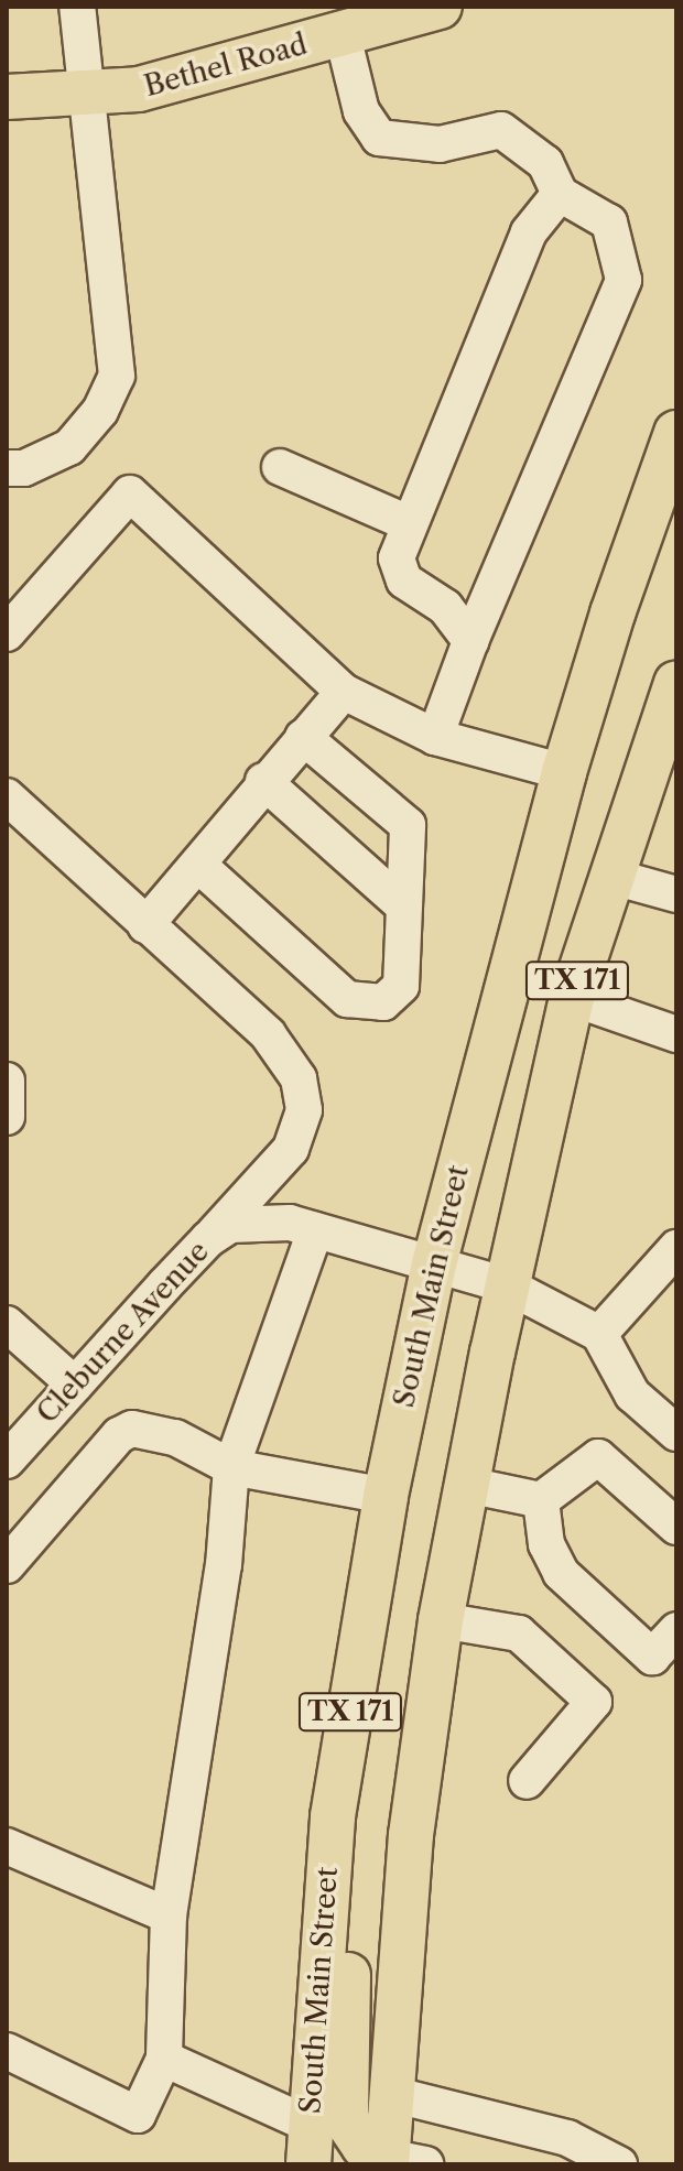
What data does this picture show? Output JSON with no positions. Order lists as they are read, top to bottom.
{
  "streets": {
    "main road": ["Bethel Road", "TX 171", "South Main Street"],
    "street": ["Cleburne Avenue"]
  },
  "crossings": [
    ["TX 171", "Cleburne Avenue"],
    ["South Main Street", "Cleburne Avenue"]
  ]
}
